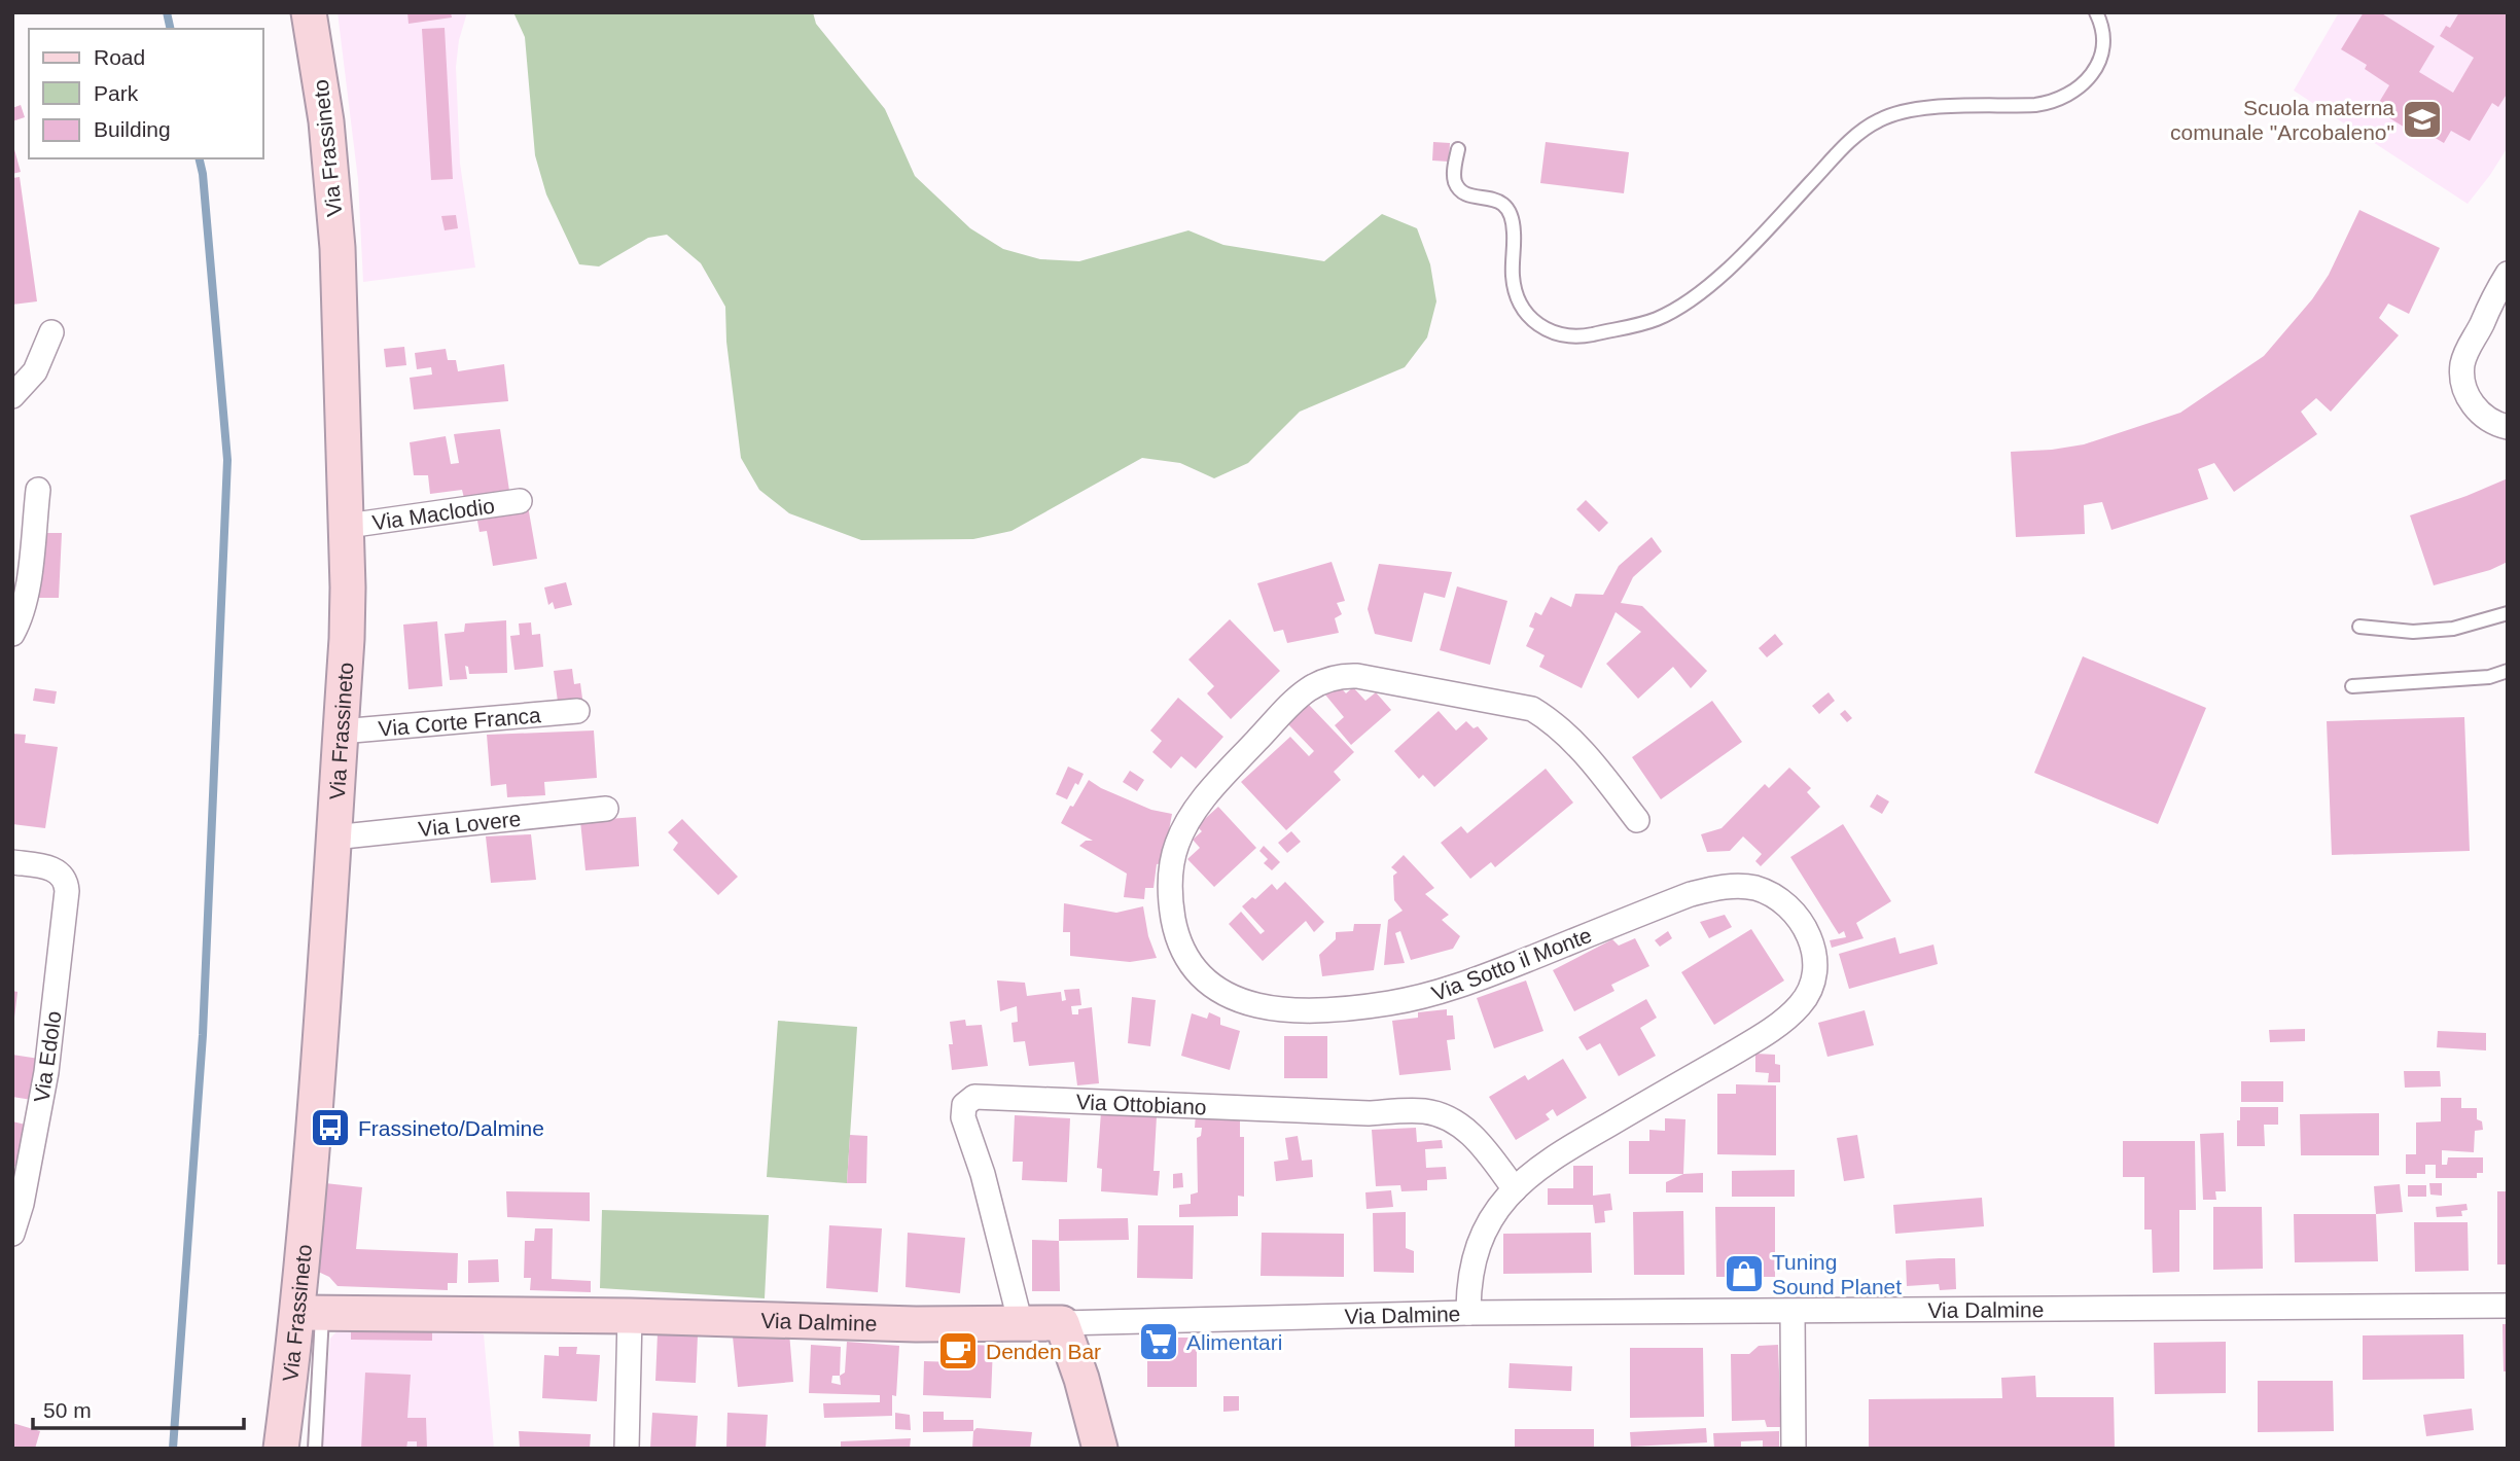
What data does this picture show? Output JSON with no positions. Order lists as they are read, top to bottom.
{
  "streets": {
    "street": [
      "Via Frassineto",
      "Via Maclodio",
      "Via Corte Franca",
      "Via Lovere",
      "Via Sotto il Monte",
      "Via Edolo",
      "Via Ottobiano",
      "Via Dalmine"
    ]
  },
  "crossings": [
    ["Via Frassineto", "Via Maclodio"],
    ["Via Frassineto", "Via Corte Franca"],
    ["Via Frassineto", "Via Lovere"],
    ["Via Frassineto", "Via Dalmine"],
    ["Via Sotto il Monte", "Via Ottobiano"],
    ["Via Sotto il Monte", "Via Dalmine"],
    ["Via Ottobiano", "Via Dalmine"]
  ],
  "places": {
    "school or university": ["Scuola materna comunale \"Arcobaleno\""],
    "bus stop": ["Frassineto/Dalmine"],
    "shop": ["Tuning Sound Planet"],
    "supermarket": ["Alimentari"],
    "cafe": ["Denden Bar"]
  },
  "legend": ["Road", "Park", "Building"],
  "scale_bar": "50 m"
}
